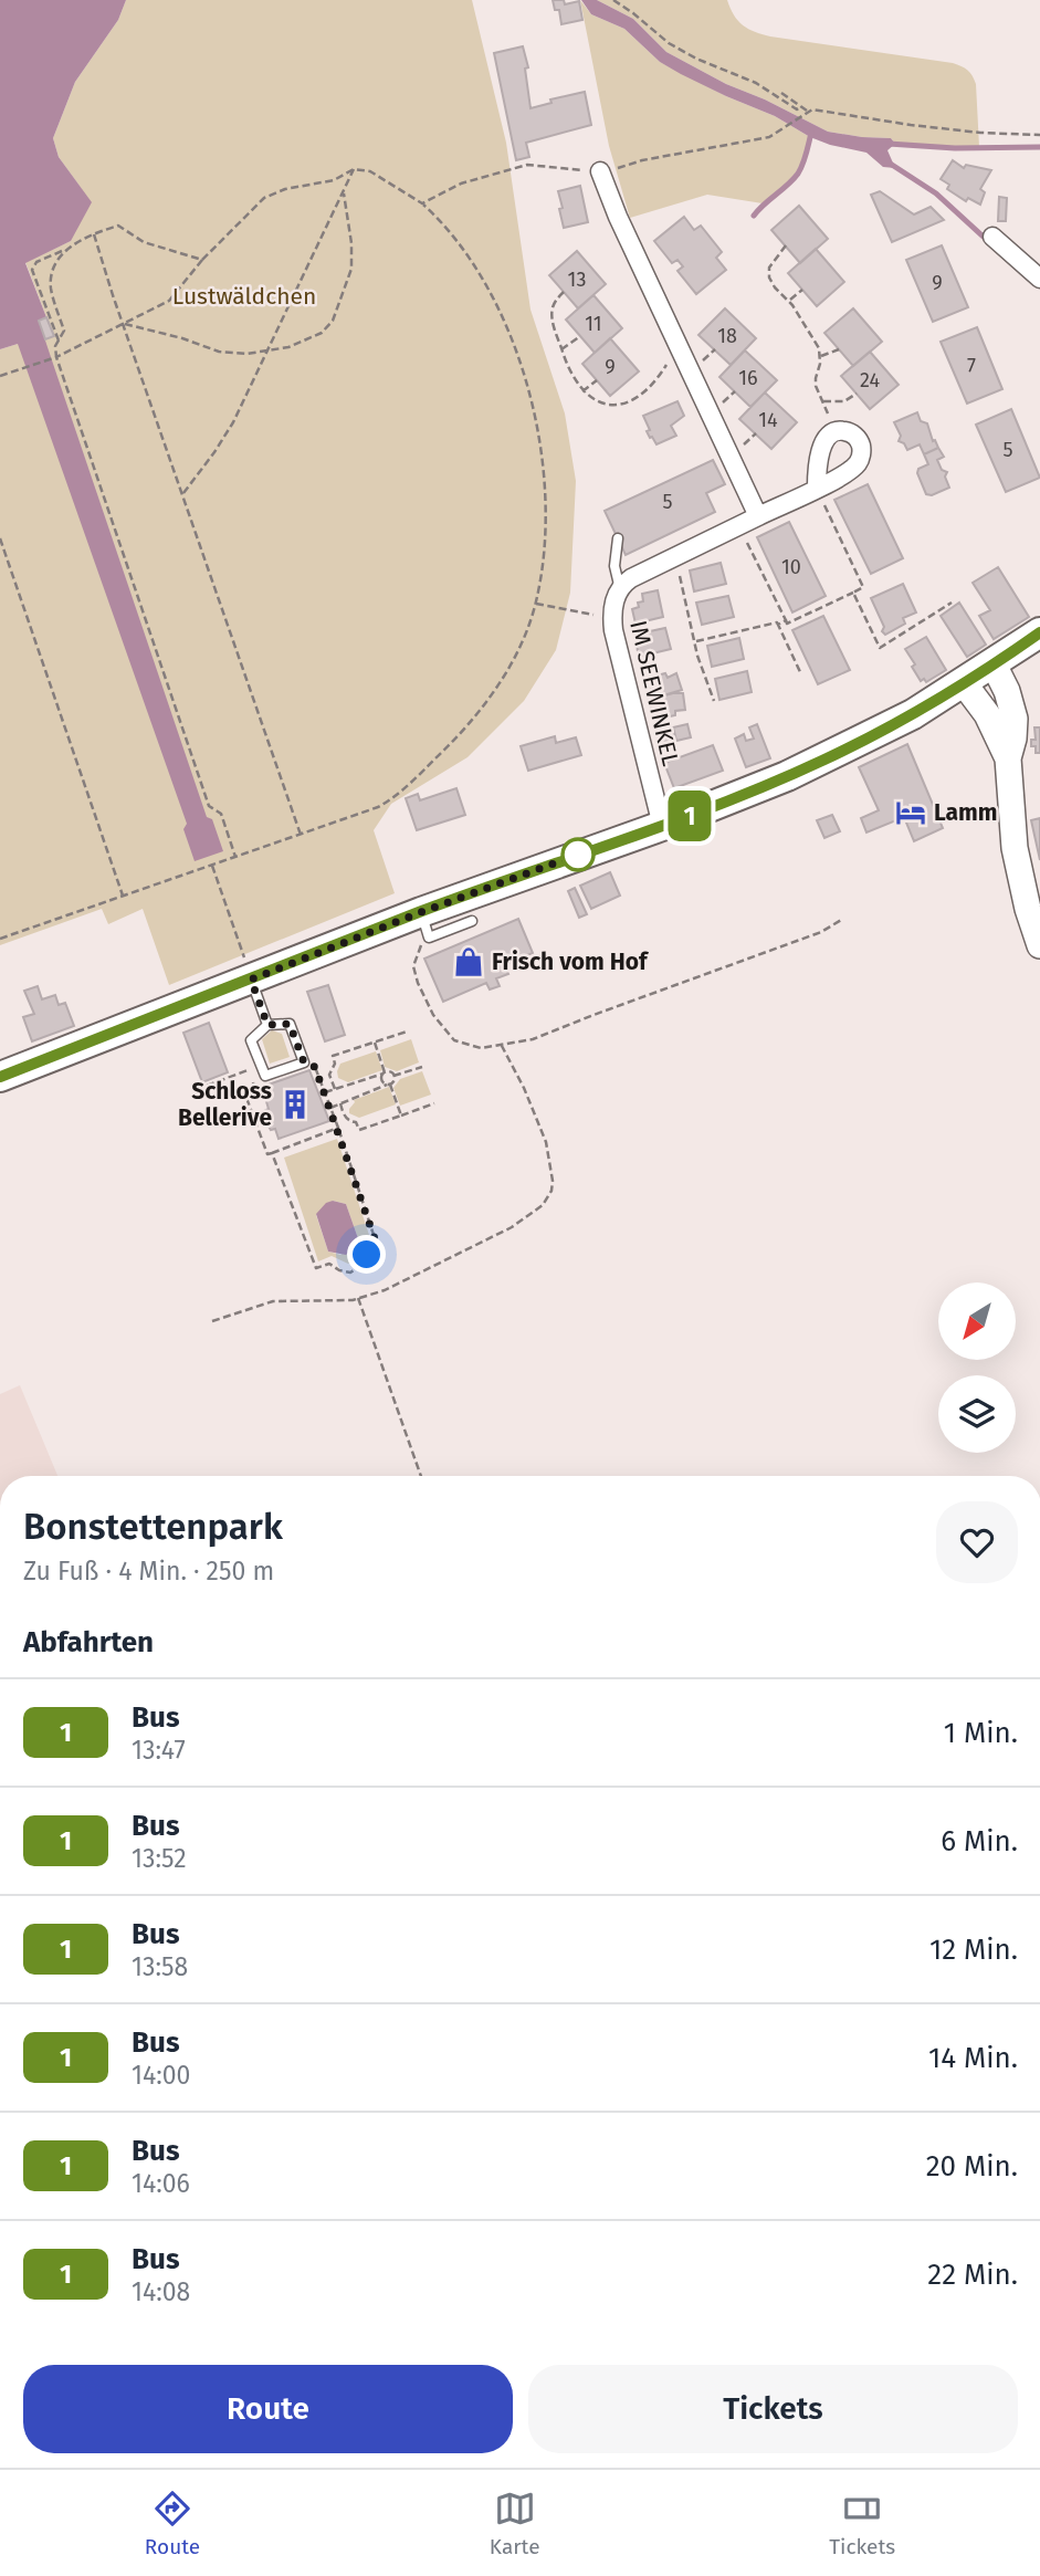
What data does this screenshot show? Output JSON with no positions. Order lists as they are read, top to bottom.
{
  "streets": {
    "street": ["IM SEEWINKEL"]
  },
  "parks": ["Lustwäldchen"],
  "places": {
    "hotel": ["Lamm"],
    "shop": ["Frisch vom Hof"],
    "building": ["Schloss Bellerive"]
  },
  "lines": ["bus line 1"],
  "house_numbers": [
    "13",
    "9",
    "11",
    "18",
    "7",
    "9",
    "16",
    "24",
    "14",
    "5",
    "5",
    "10"
  ],
  "north": "bottom left",
  "page": {
    "on_map": "1",
    "heading": [
      ["Bonstettenpark", "Zu Fuß · 4 Min. · 250 m"],
      "Abfahrten"
    ],
    "list": [
      {
        "mark": "1",
        "name": "Bus",
        "note": "13:47",
        "value": "1 Min."
      },
      {
        "mark": "1",
        "name": "Bus",
        "note": "13:52",
        "value": "6 Min."
      },
      {
        "mark": "1",
        "name": "Bus",
        "note": "13:58",
        "value": "12 Min."
      },
      {
        "mark": "1",
        "name": "Bus",
        "note": "14:00",
        "value": "14 Min."
      },
      {
        "mark": "1",
        "name": "Bus",
        "note": "14:06",
        "value": "20 Min."
      },
      {
        "mark": "1",
        "name": "Bus",
        "note": "14:08",
        "value": "22 Min."
      }
    ],
    "buttons": ["Route", "Tickets"],
    "tabs": ["Route", "Karte", "Tickets"]
  }
}
